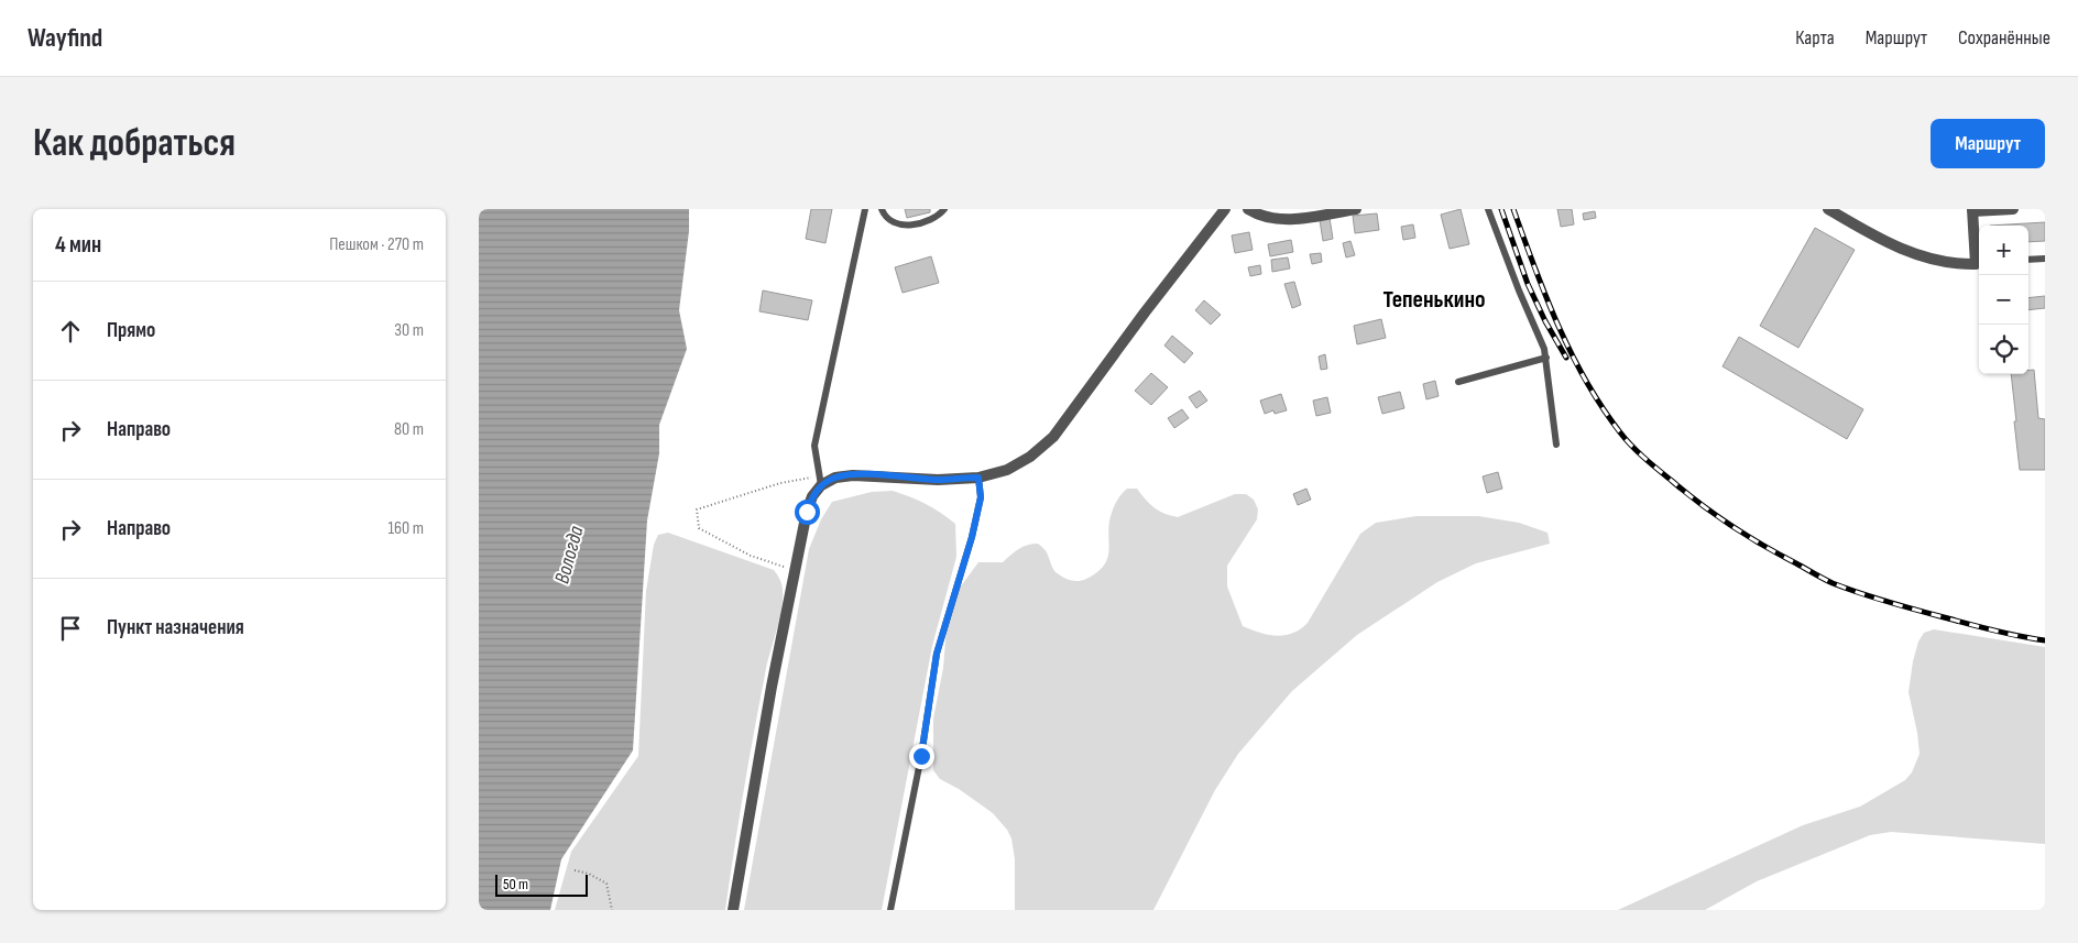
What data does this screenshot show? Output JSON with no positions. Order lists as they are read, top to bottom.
{
  "districts": ["Тепенькино"],
  "water": ["Вологда"],
  "scale_bar": "50 m",
  "page": {
    "header": "Wayfind",
    "nav": ["Карта", "Маршрут", "Сохранённые"],
    "buttons": "Маршрут",
    "title": "Как добраться",
    "heading": ["4 мин", "Пешком · 270 m"],
    "map_buttons": ["+", "−"],
    "list": [
      ["Прямо", "30 m"],
      ["Направо", "80 m"],
      ["Направо", "160 m"],
      "Пункт назначения"
    ],
    "scale": "50 m"
  }
}
